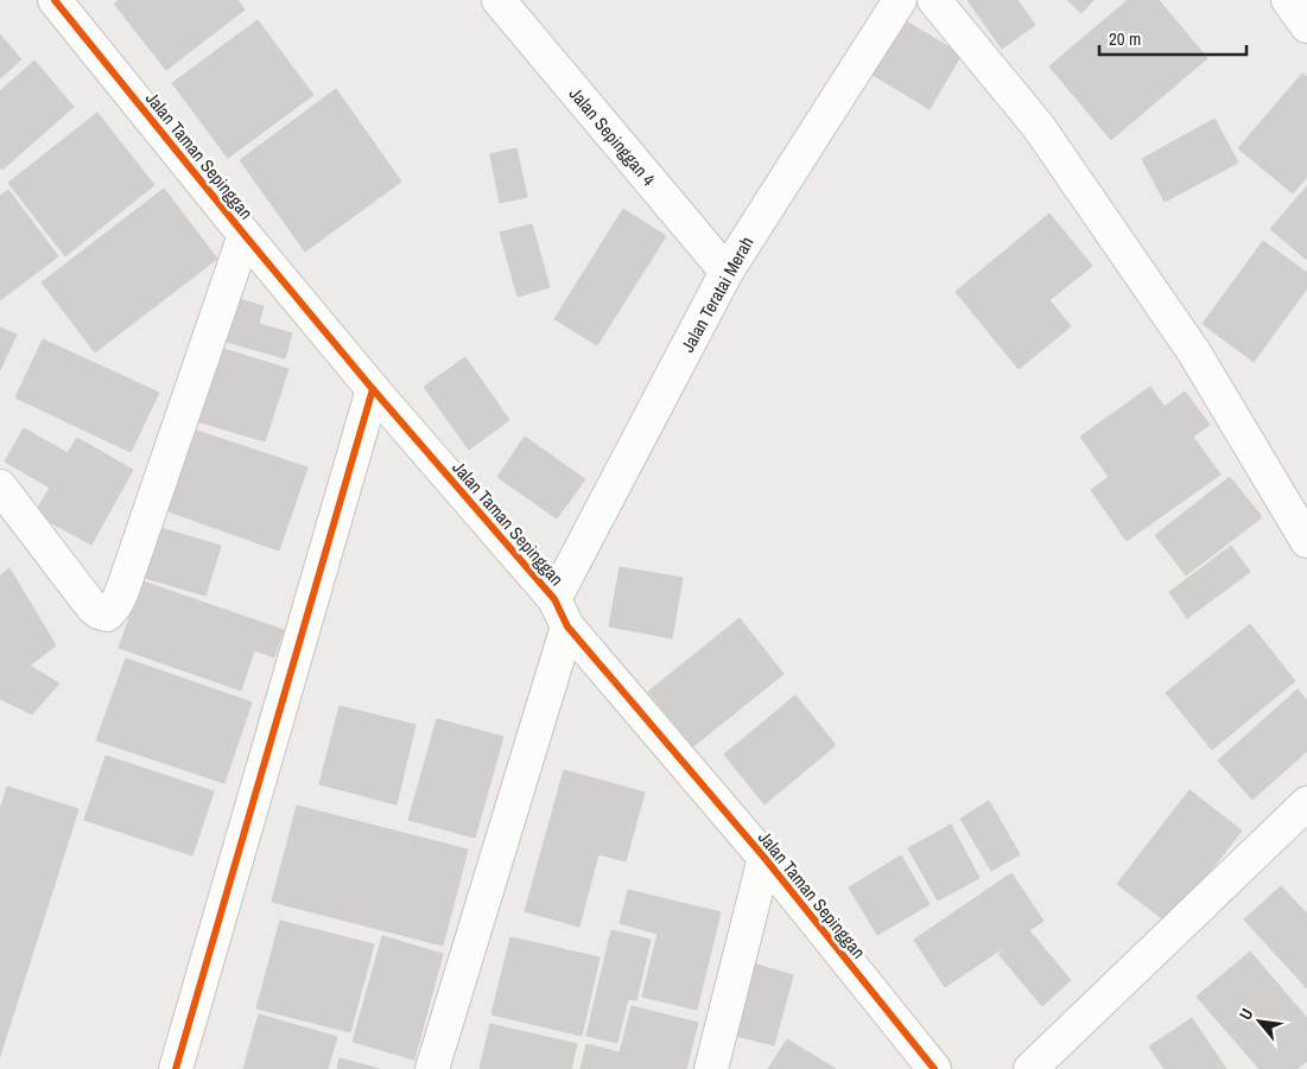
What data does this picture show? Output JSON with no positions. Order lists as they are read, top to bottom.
{
  "streets": {
    "street": ["Jalan Sepinggan 4", "Jalan Taman Sepinggan", "Jalan Teratai Merah"]
  },
  "crossings": [
    ["Jalan Sepinggan 4", "Jalan Teratai Merah"],
    ["Jalan Taman Sepinggan", "Jalan Teratai Merah"]
  ],
  "scale_bar": "20 m",
  "north": "top left"
}
